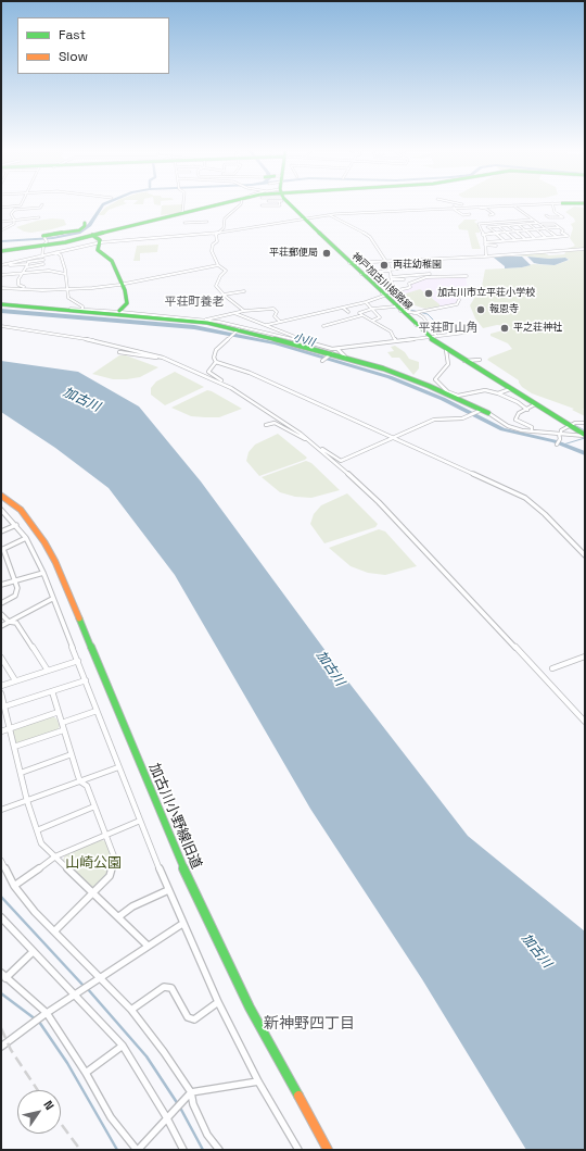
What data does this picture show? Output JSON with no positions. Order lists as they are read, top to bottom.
{
  "streets": {
    "main road": ["神戸加古川姫路線", "加古川小野線旧道"]
  },
  "districts": ["平荘町養老", "平荘町山角", "新神野四丁目"],
  "water": ["小川", "加古川"],
  "parks": ["山崎公園"],
  "places": [
    "平荘郵便局",
    "両荘幼稚園",
    "加古川市立平荘小学校",
    "報恩寺",
    "平之荘神社"
  ],
  "legend": ["Fast", "Slow"],
  "north": "top right"
}
